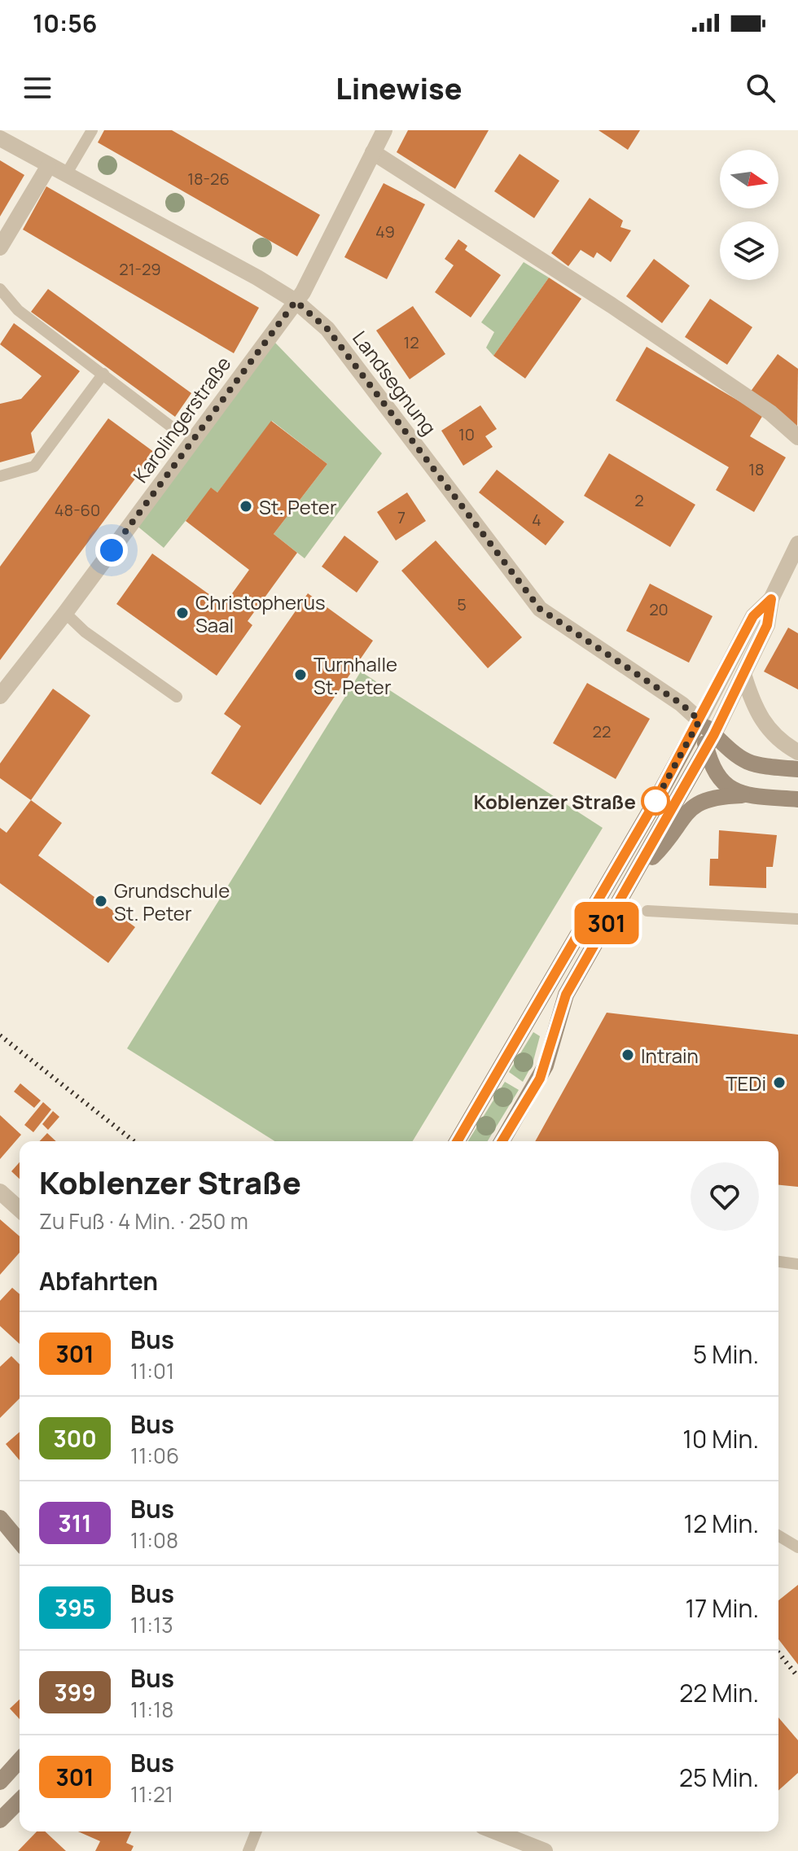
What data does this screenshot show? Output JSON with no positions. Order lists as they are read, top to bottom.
{
  "streets": {
    "street": ["Landsegnung", "Karolingerstraße"]
  },
  "crossings": [
    ["Landsegnung", "Karolingerstraße"]
  ],
  "places": [
    "St. Peter",
    "Christopherus Saal",
    "Turnhalle St. Peter",
    "Koblenzer Straße",
    "Grundschule St. Peter",
    "Intrain",
    "TEDi"
  ],
  "lines": ["bus line 301"],
  "house_numbers": [
    "18-26",
    "49",
    "21-29",
    "12",
    "10",
    "18",
    "2",
    "48-60",
    "7",
    "4",
    "5",
    "20",
    "22"
  ],
  "north": "right",
  "page": {
    "status": "10:56",
    "header": "Linewise",
    "on_map": "301",
    "heading": [
      ["Koblenzer Straße", "Zu Fuß · 4 Min. · 250 m"],
      "Abfahrten"
    ],
    "list": [
      {
        "mark": "301",
        "name": "Bus",
        "note": "11:01",
        "value": "5 Min."
      },
      {
        "mark": "300",
        "name": "Bus",
        "note": "11:06",
        "value": "10 Min."
      },
      {
        "mark": "311",
        "name": "Bus",
        "note": "11:08",
        "value": "12 Min."
      },
      {
        "mark": "395",
        "name": "Bus",
        "note": "11:13",
        "value": "17 Min."
      },
      {
        "mark": "399",
        "name": "Bus",
        "note": "11:18",
        "value": "22 Min."
      },
      {
        "mark": "301",
        "name": "Bus",
        "note": "11:21",
        "value": "25 Min."
      }
    ]
  }
}
